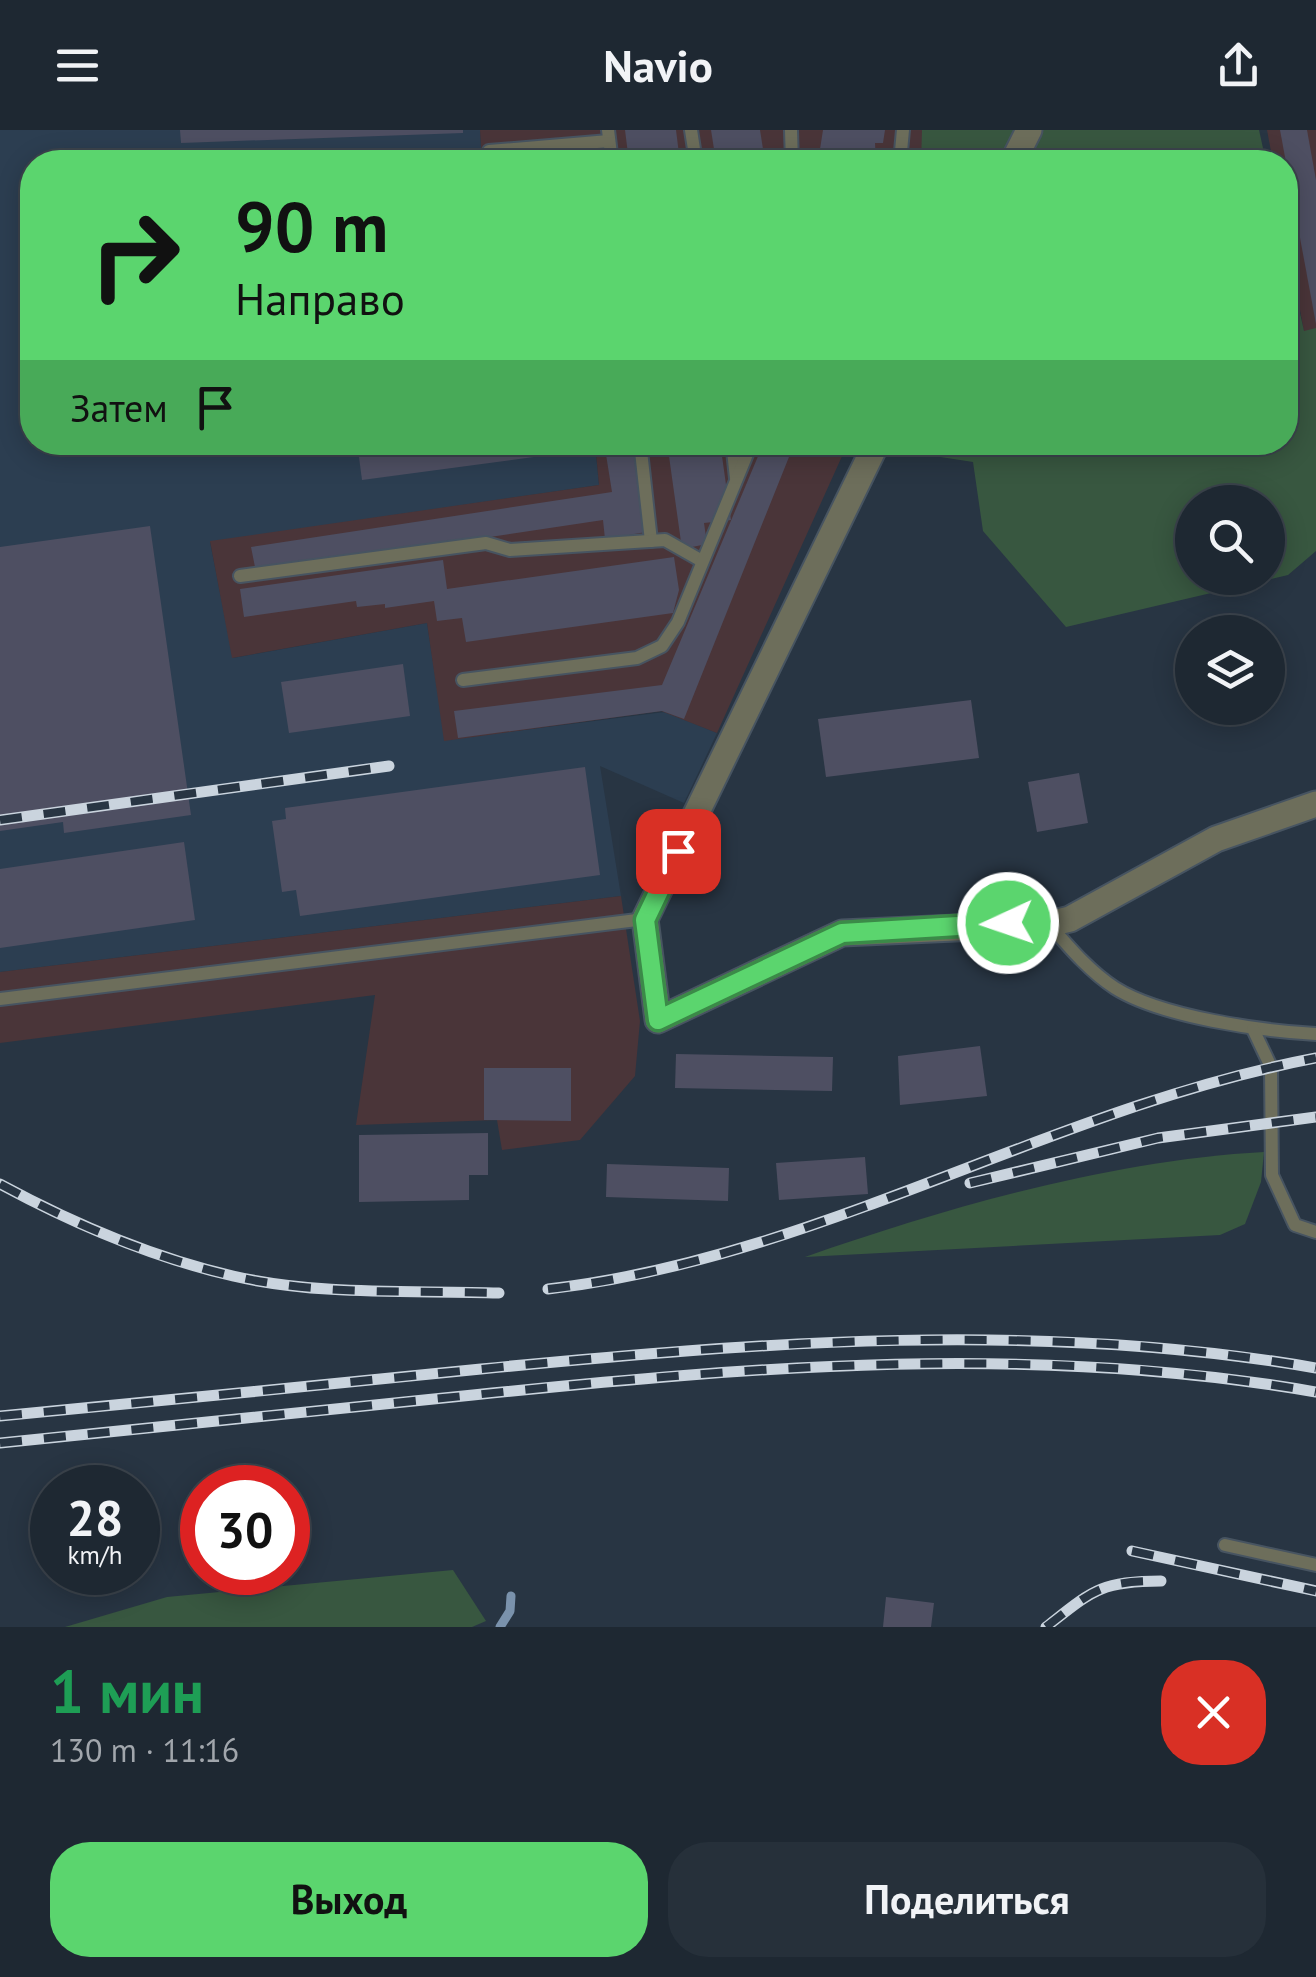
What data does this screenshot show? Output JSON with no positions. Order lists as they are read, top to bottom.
{
  "page": {
    "header": "Navio",
    "turn": ["90 m", "Направо"],
    "then": "Затем",
    "speed": "28 km/h",
    "limit": "30",
    "heading": ["1 мин", "130 m · 11:16"],
    "buttons": ["Выход", "Поделиться"]
  }
}
